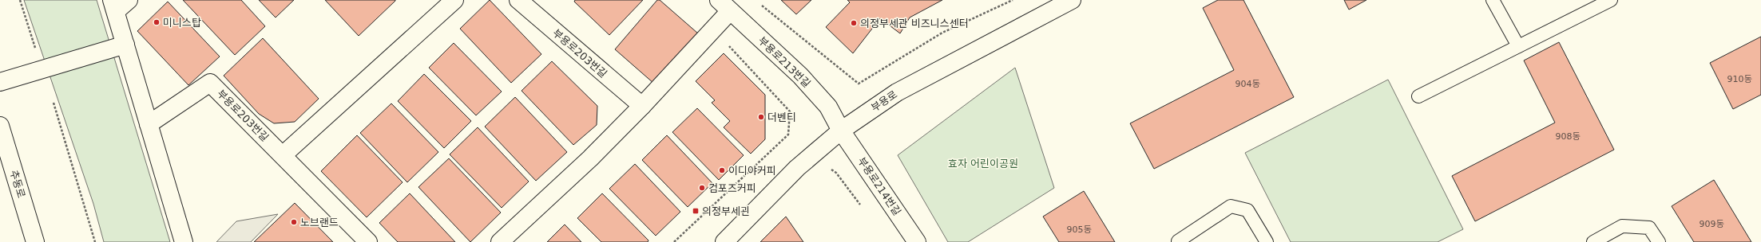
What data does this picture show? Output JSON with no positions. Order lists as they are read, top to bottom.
{
  "streets": {
    "street": [
      "부용로203번길",
      "부용로213번길",
      "부용로",
      "추동로",
      "부용로214번길"
    ]
  },
  "crossings": [
    ["부용로213번길", "부용로"],
    ["부용로213번길", "부용로214번길"],
    ["부용로", "부용로214번길"]
  ],
  "parks": ["효자 어린이공원"],
  "places": {
    "other": [
      "미니스탑",
      "의정부세관 비즈니스센터",
      "더벤티",
      "이디야커피",
      "컴포즈커피",
      "노브랜드"
    ],
    "transit": ["의정부세괸"]
  },
  "house_numbers": [
    "910동",
    "904동",
    "908동",
    "909동",
    "905동"
  ]
}
